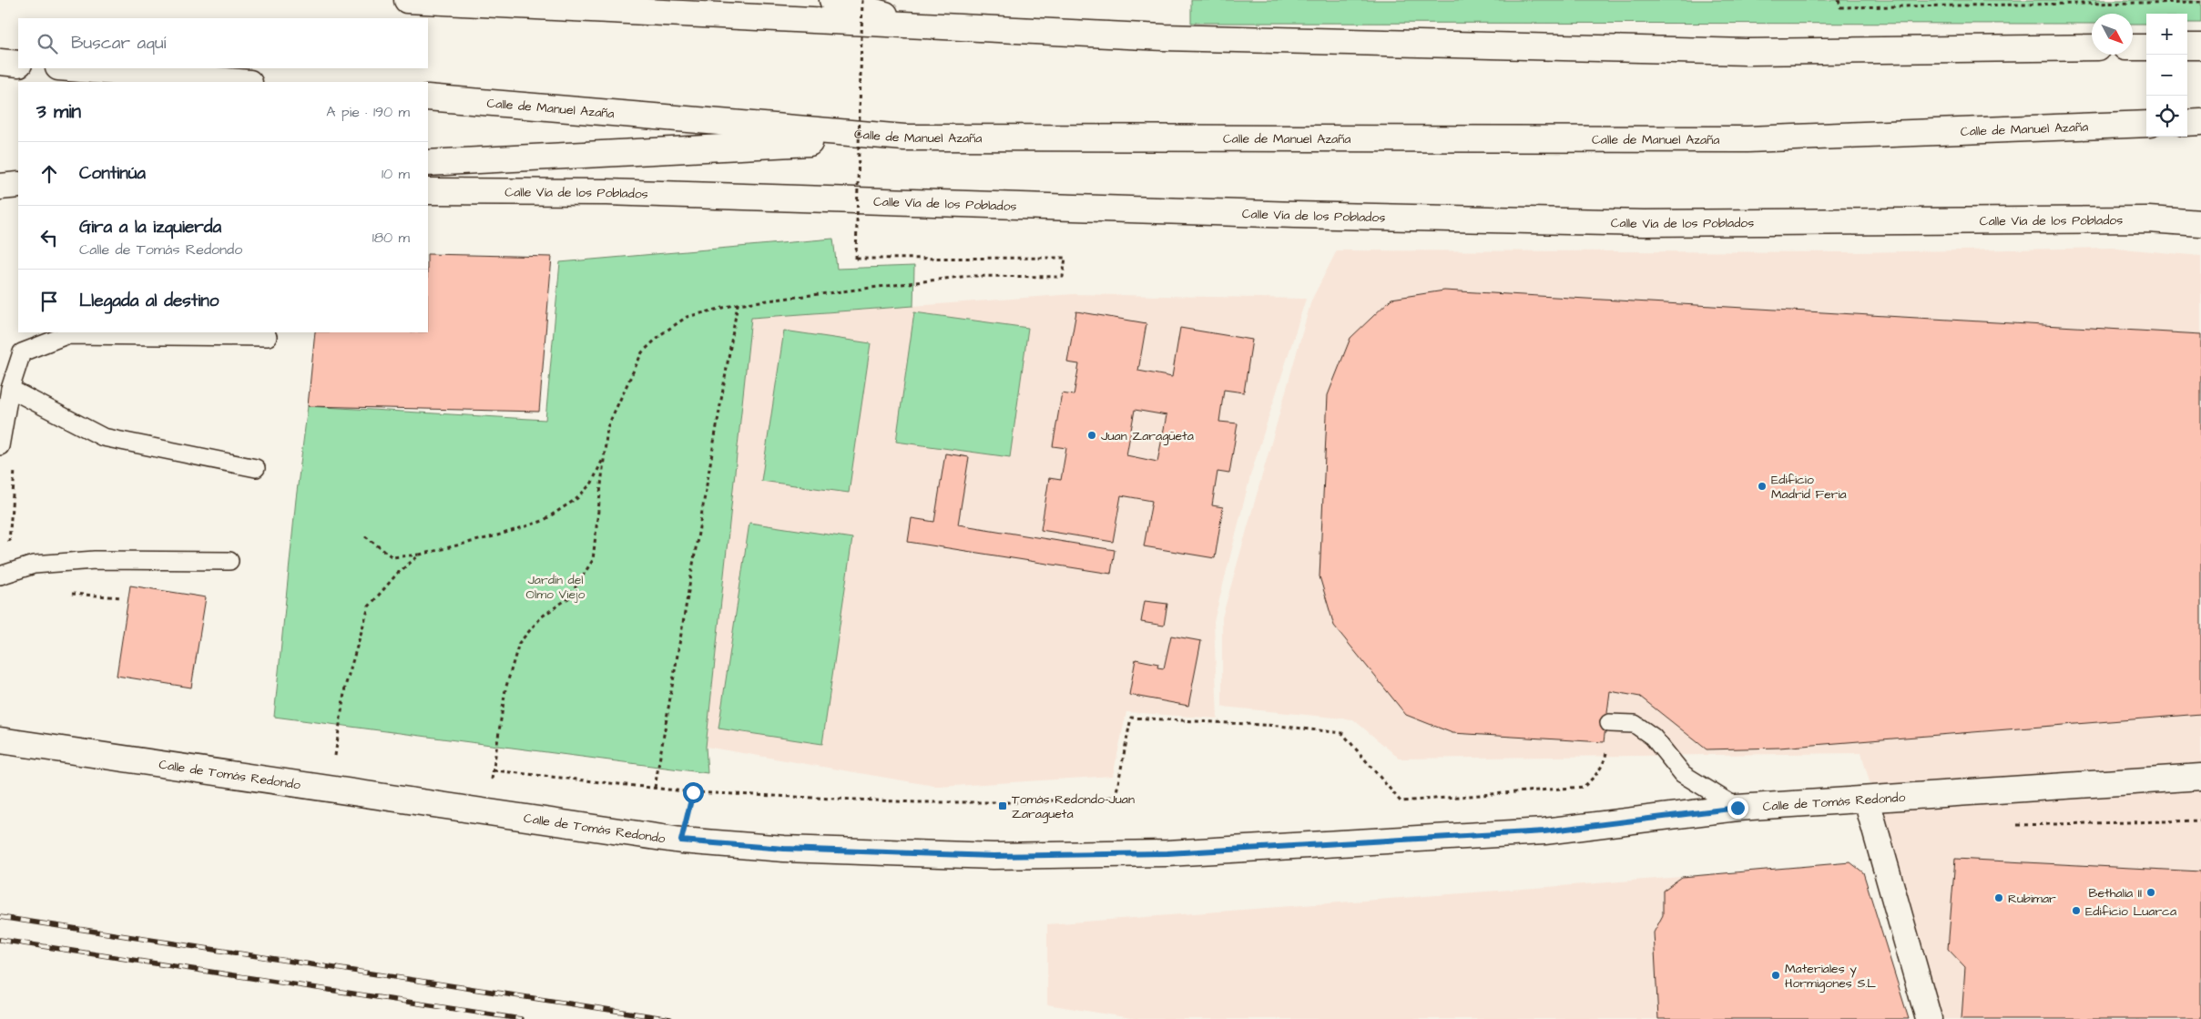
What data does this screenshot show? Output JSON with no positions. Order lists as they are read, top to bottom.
{
  "streets": {
    "main road": ["Calle de Manuel Azaña", "Calle Vía de los Poblados", "Calle de Tomás Redondo"]
  },
  "parks": ["Jardín del Olmo Viejo"],
  "places": {
    "other": [
      "Juan Zaragüeta",
      "Edificio Madrid Feria",
      "Bethalia II",
      "Rubimar",
      "Edificio Luarca",
      "Materiales y Hormigones S.L"
    ],
    "transit": ["Tomás Redondo-Juan Zaragueta"]
  },
  "north": "bottom right",
  "page": {
    "map_buttons": ["+", "−"],
    "search": "Buscar aquí",
    "heading": ["3 min", "A pie · 190 m"],
    "list": [
      ["Continúa", "10 m"],
      ["Gira a la izquierda", "Calle de Tomás Redondo", "180 m"],
      "Llegada al destino"
    ]
  }
}
